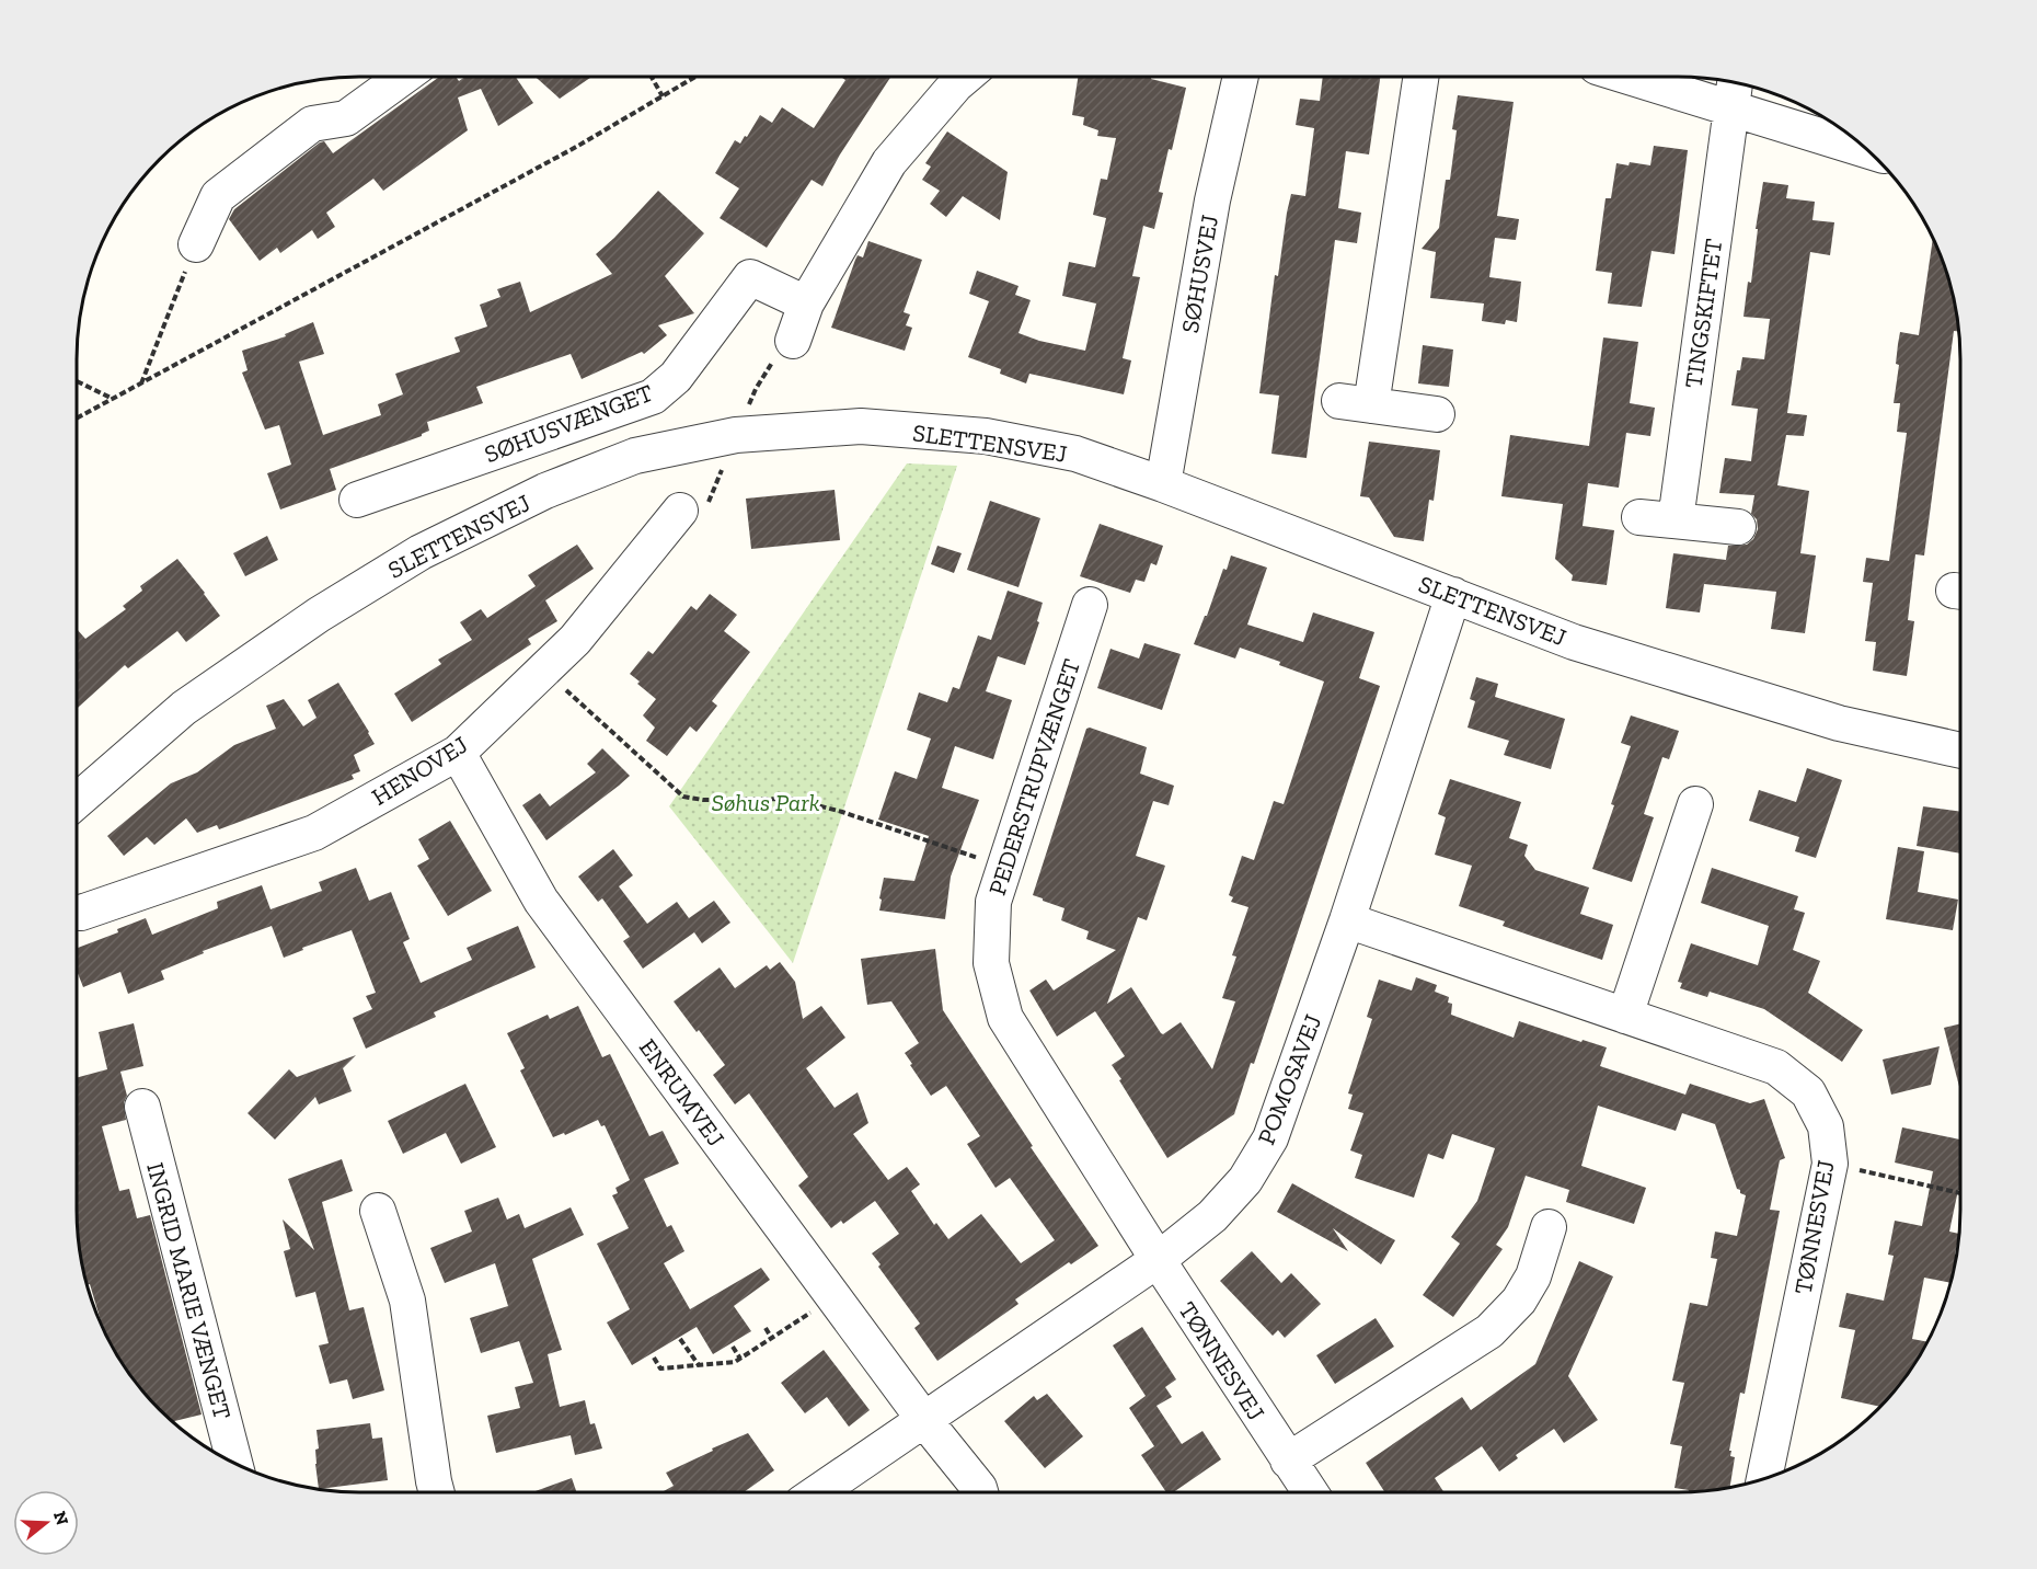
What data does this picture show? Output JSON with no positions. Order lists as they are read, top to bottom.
{
  "streets": {
    "street": [
      "SØHUSVEJ",
      "TINGSKIFTET",
      "SØHUSVÆNGET",
      "SLETTENSVEJ",
      "HENOVEJ",
      "PEDERSTRUPVÆNGET",
      "POMOSAVEJ",
      "ENRUMVEJ",
      "TØNNESVEJ",
      "INGRID MARIE VÆNGET"
    ]
  },
  "crossings": [
    ["SØHUSVEJ", "SLETTENSVEJ"],
    ["SLETTENSVEJ", "POMOSAVEJ"],
    ["HENOVEJ", "ENRUMVEJ"],
    ["PEDERSTRUPVÆNGET", "POMOSAVEJ"],
    ["PEDERSTRUPVÆNGET", "TØNNESVEJ"],
    ["POMOSAVEJ", "ENRUMVEJ"],
    ["POMOSAVEJ", "TØNNESVEJ"]
  ],
  "parks": ["Søhus Park"],
  "north": "right"
}
